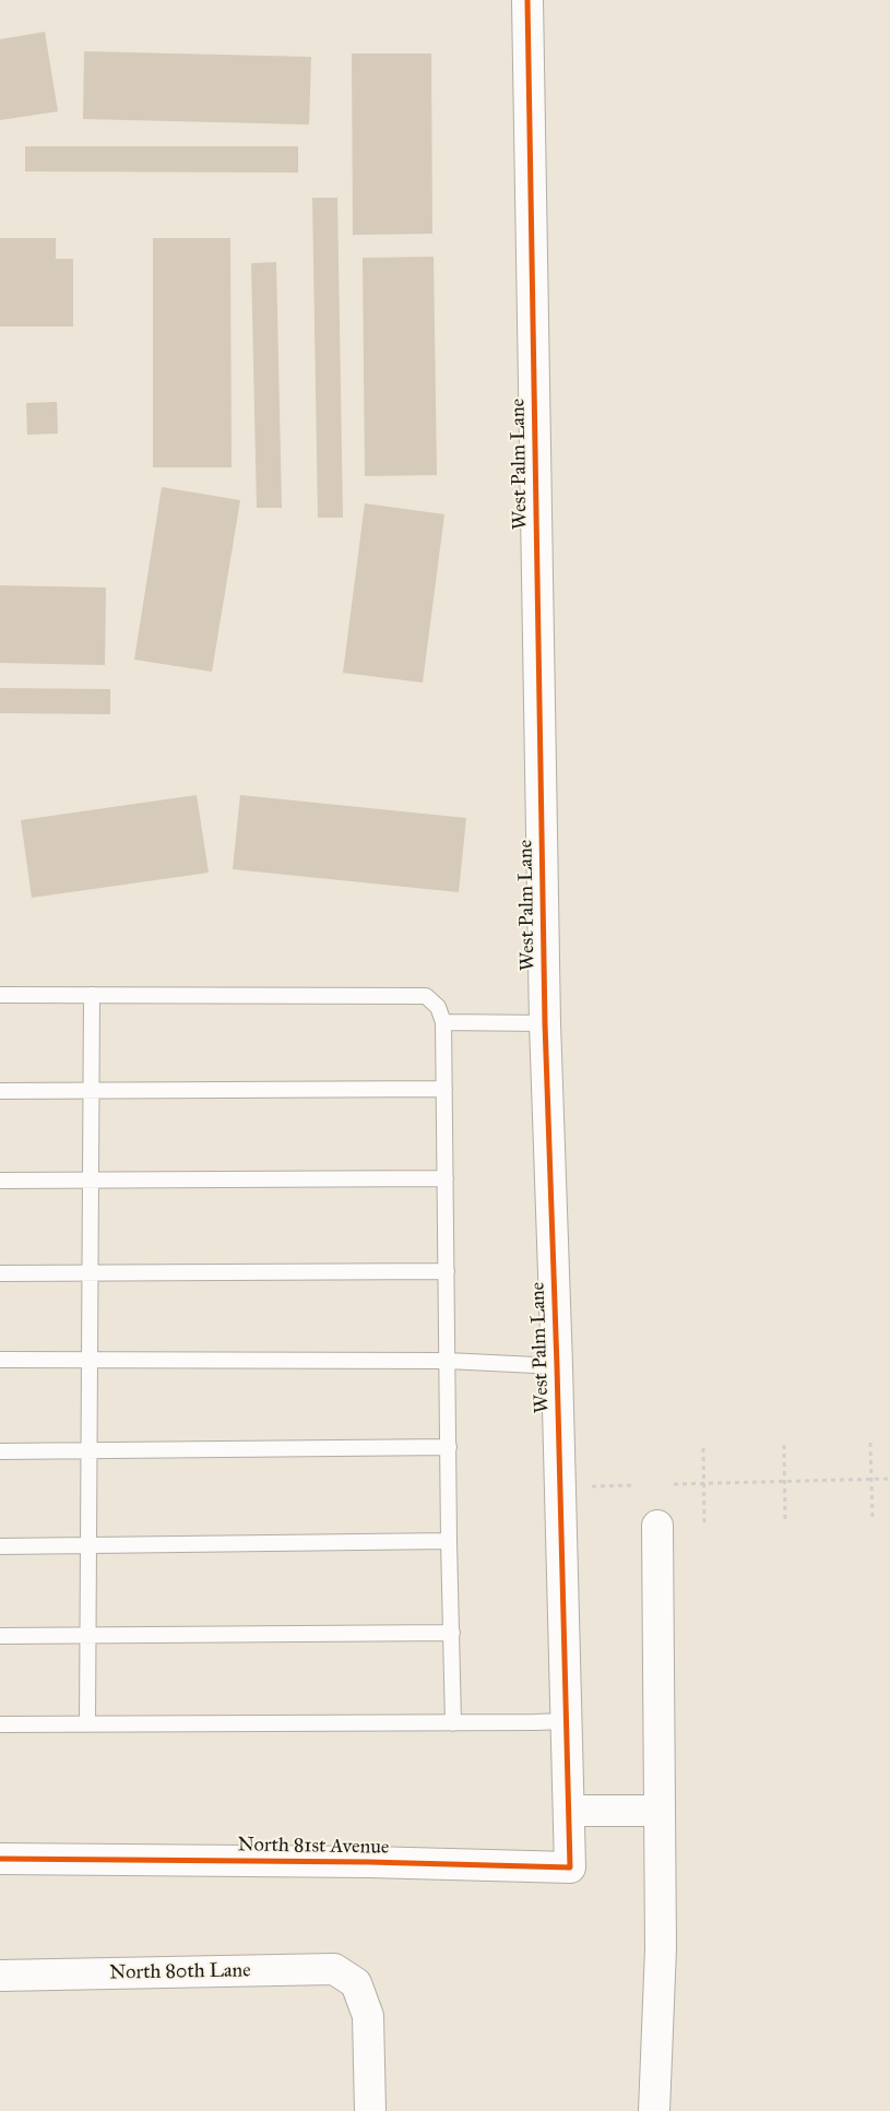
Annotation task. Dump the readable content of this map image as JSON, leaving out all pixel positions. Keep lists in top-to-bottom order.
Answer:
{
  "streets": {
    "street": ["West Palm Lane", "North 81st Avenue", "North 80th Lane"]
  },
  "crossings": [
    ["West Palm Lane", "North 81st Avenue"]
  ]
}
